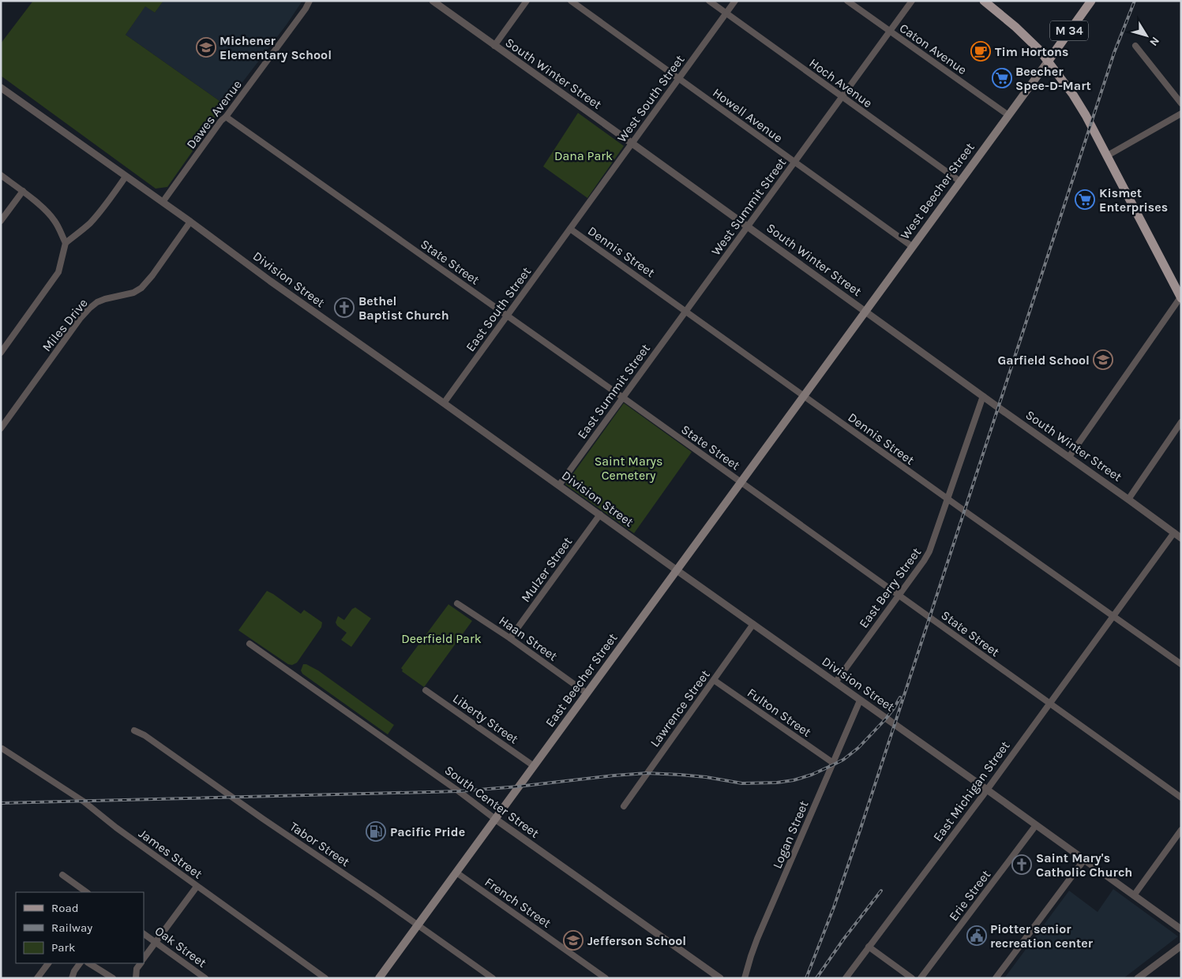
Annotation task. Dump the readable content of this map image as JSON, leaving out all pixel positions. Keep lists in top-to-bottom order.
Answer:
{
  "streets": {
    "main road": ["M 34", "West Beecher Street", "East Beecher Street"],
    "street": [
      "Caton Avenue",
      "South Winter Street",
      "Hoch Avenue",
      "West South Street",
      "Dawes Avenue",
      "Howell Avenue",
      "West Summit Street",
      "Dennis Street",
      "State Street",
      "Division Street",
      "East South Street",
      "Miles Drive",
      "East Summit Street",
      "Mulzer Street",
      "East Berry Street",
      "Haan Street",
      "Lawrence Street",
      "Fulton Street",
      "Liberty Street",
      "East Michigan Street",
      "South Center Street",
      "Logan Street",
      "Tabor Street",
      "James Street",
      "Erie Street",
      "French Street",
      "Oak Street"
    ]
  },
  "crossings": [
    ["Caton Avenue", "West Beecher Street"],
    ["Caton Avenue", "West Summit Street"],
    ["South Winter Street", "West South Street"],
    ["South Winter Street", "West Beecher Street"],
    ["South Winter Street", "West Summit Street"],
    ["South Winter Street", "East Berry Street"],
    ["South Winter Street", "East Michigan Street"],
    ["Hoch Avenue", "West South Street"],
    ["Hoch Avenue", "West Beecher Street"],
    ["Hoch Avenue", "West Summit Street"],
    ["West South Street", "Howell Avenue"],
    ["West South Street", "Dennis Street"],
    ["West South Street", "East South Street"],
    ["Dawes Avenue", "State Street"],
    ["Dawes Avenue", "Division Street"],
    ["Howell Avenue", "West Beecher Street"],
    ["Howell Avenue", "West Summit Street"],
    ["West Beecher Street", "Dennis Street"],
    ["West Beecher Street", "East Beecher Street"],
    ["West Summit Street", "Dennis Street"],
    ["West Summit Street", "East Summit Street"],
    ["Dennis Street", "East South Street"],
    ["Dennis Street", "East Summit Street"],
    ["Dennis Street", "East Berry Street"],
    ["Dennis Street", "East Beecher Street"],
    ["Dennis Street", "East Michigan Street"],
    ["State Street", "East South Street"],
    ["State Street", "East Summit Street"],
    ["State Street", "East Berry Street"],
    ["State Street", "East Beecher Street"],
    ["State Street", "East Michigan Street"],
    ["Division Street", "East South Street"],
    ["Division Street", "Miles Drive"],
    ["Division Street", "East Summit Street"],
    ["Division Street", "Mulzer Street"],
    ["Division Street", "East Berry Street"],
    ["Division Street", "East Beecher Street"],
    ["Division Street", "Lawrence Street"],
    ["Division Street", "East Michigan Street"],
    ["Division Street", "Logan Street"],
    ["Division Street", "Erie Street"],
    ["Mulzer Street", "Haan Street"],
    ["Haan Street", "East Beecher Street"],
    ["East Beecher Street", "Liberty Street"],
    ["East Beecher Street", "South Center Street"],
    ["East Beecher Street", "Tabor Street"],
    ["East Beecher Street", "French Street"],
    ["Lawrence Street", "Fulton Street"],
    ["Fulton Street", "Logan Street"]
  ],
  "parks": ["Dana Park", "Saint Marys Cemetery", "Deerfield Park"],
  "places": {
    "school or university": ["Michener Elementary School", "Garfield School", "Jefferson School"],
    "cafe": ["Tim Hortons"],
    "supermarket": ["Beecher Spee-D-Mart", "Kismet Enterprises"],
    "church": ["Bethel Baptist Church", "Saint Mary's Catholic Church"],
    "fuel station": ["Pacific Pride"],
    "public building": ["Piotter senior recreation center"]
  },
  "legend": ["Road", "Railway", "Park"],
  "north": "bottom right"
}
